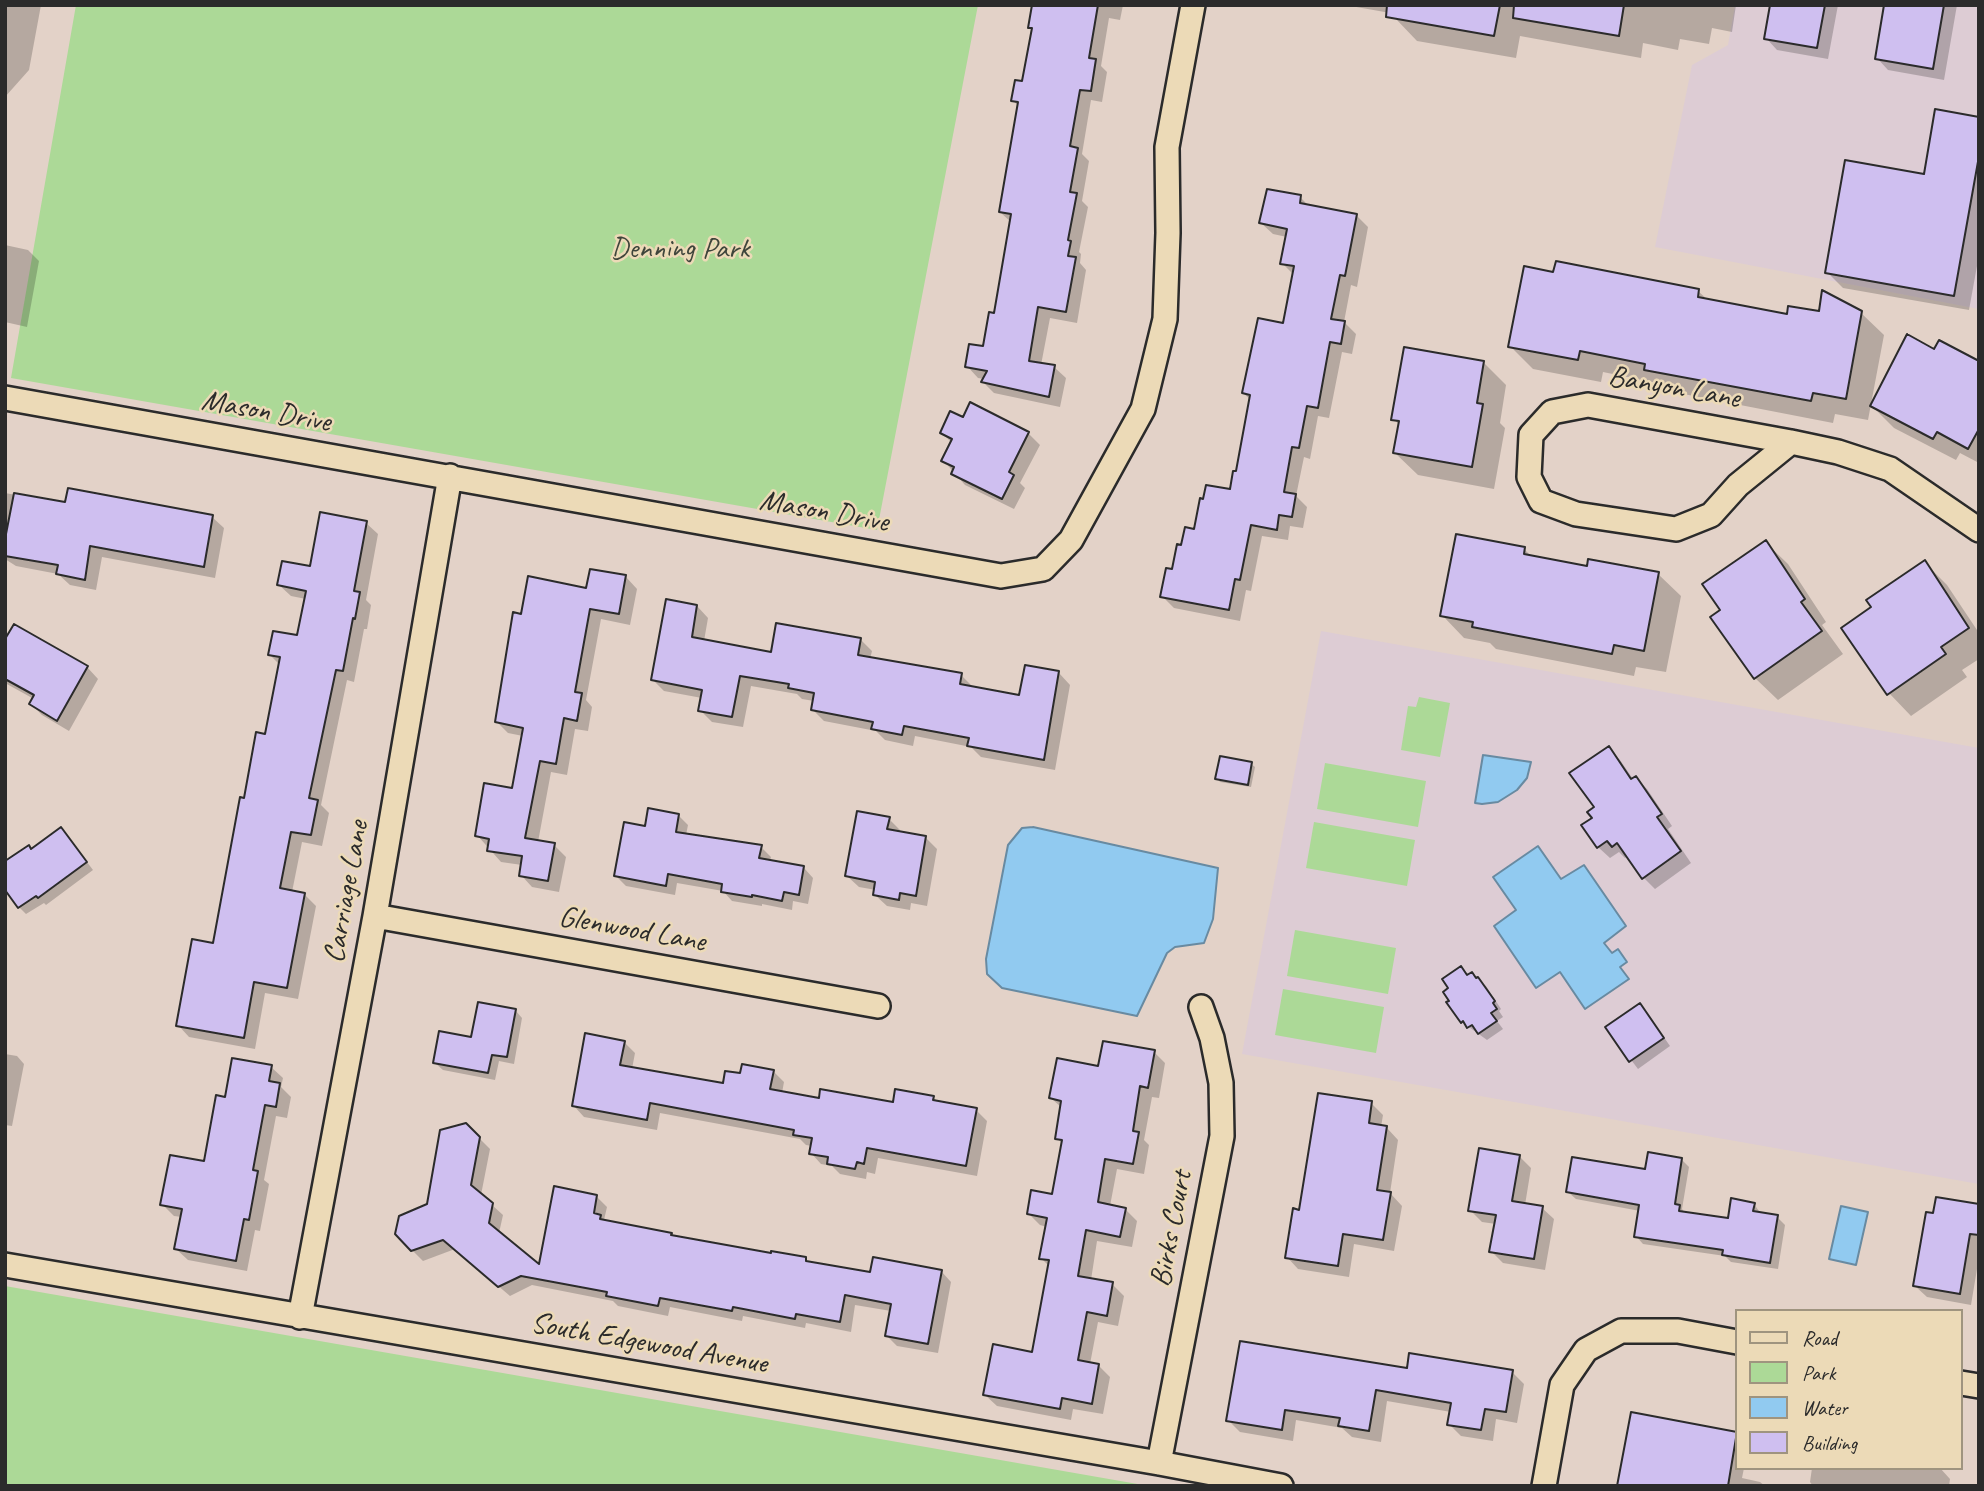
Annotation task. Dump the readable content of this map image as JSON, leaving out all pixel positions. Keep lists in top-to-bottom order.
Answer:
{
  "streets": {
    "street": [
      "Banyon Lane",
      "Mason Drive",
      "Carriage Lane",
      "Glenwood Lane",
      "Birks Court",
      "South Edgewood Avenue"
    ]
  },
  "crossings": [
    ["Mason Drive", "Carriage Lane"],
    ["Carriage Lane", "Glenwood Lane"],
    ["Carriage Lane", "South Edgewood Avenue"],
    ["Birks Court", "South Edgewood Avenue"]
  ],
  "parks": ["Denning Park"],
  "legend": [
    "Road",
    "Park",
    "Water",
    "Building"
  ]
}
